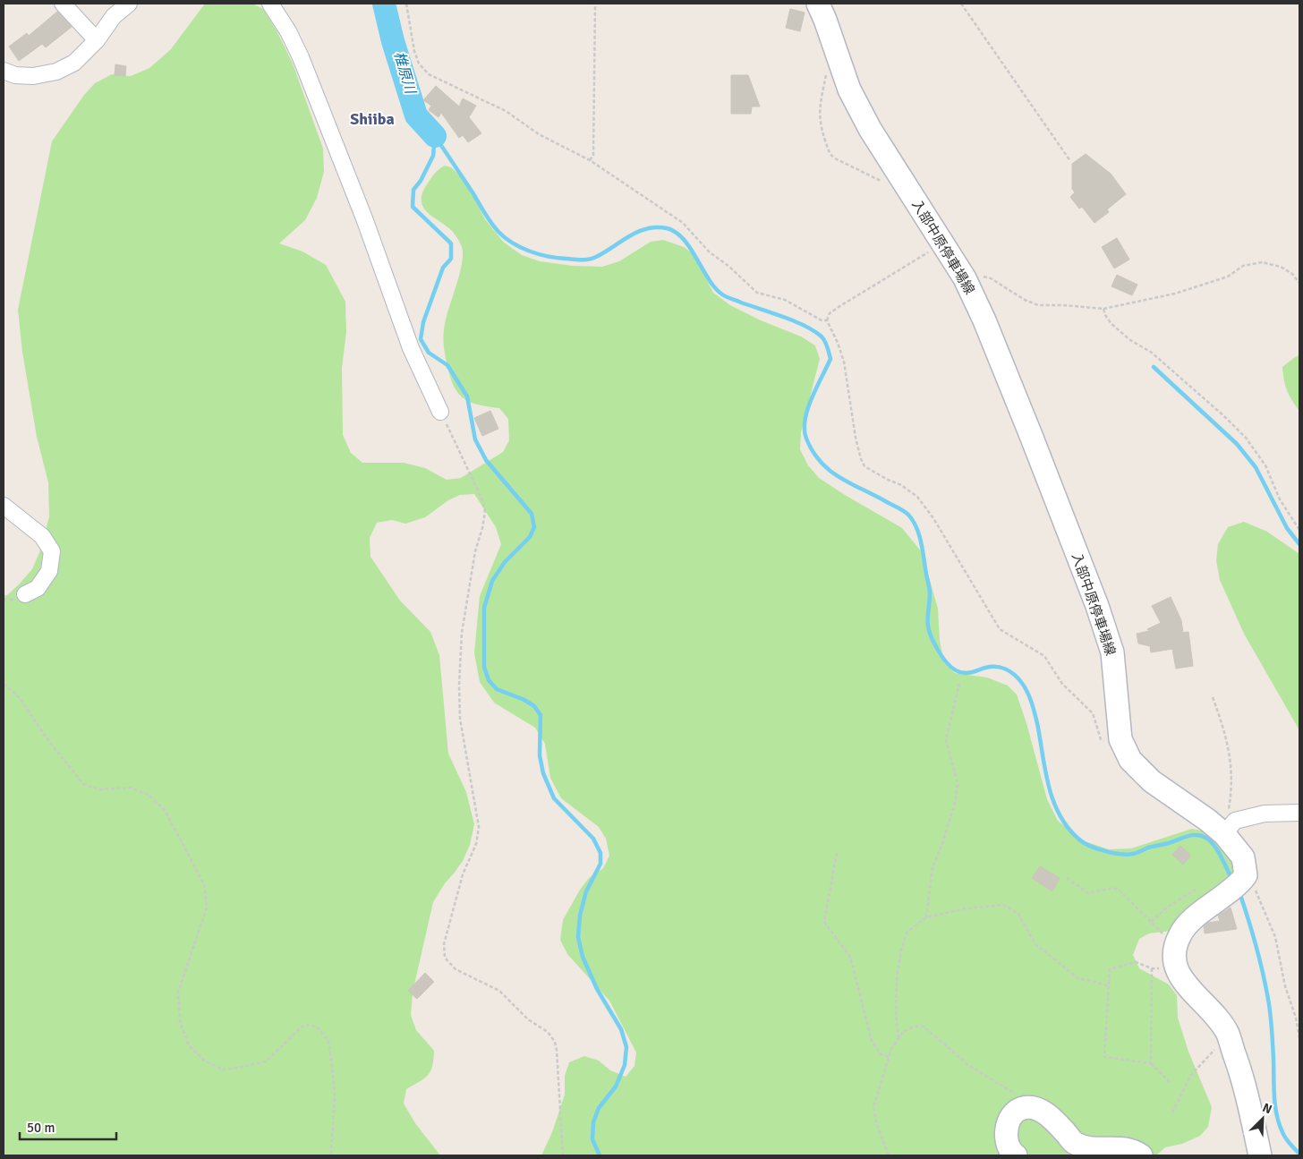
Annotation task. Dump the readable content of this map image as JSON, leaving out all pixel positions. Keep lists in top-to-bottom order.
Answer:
{
  "streets": {
    "main road": ["入部中原停車場線"]
  },
  "districts": ["Shiiba"],
  "water": ["椎原川"],
  "scale_bar": "50 m",
  "north": "top right"
}
